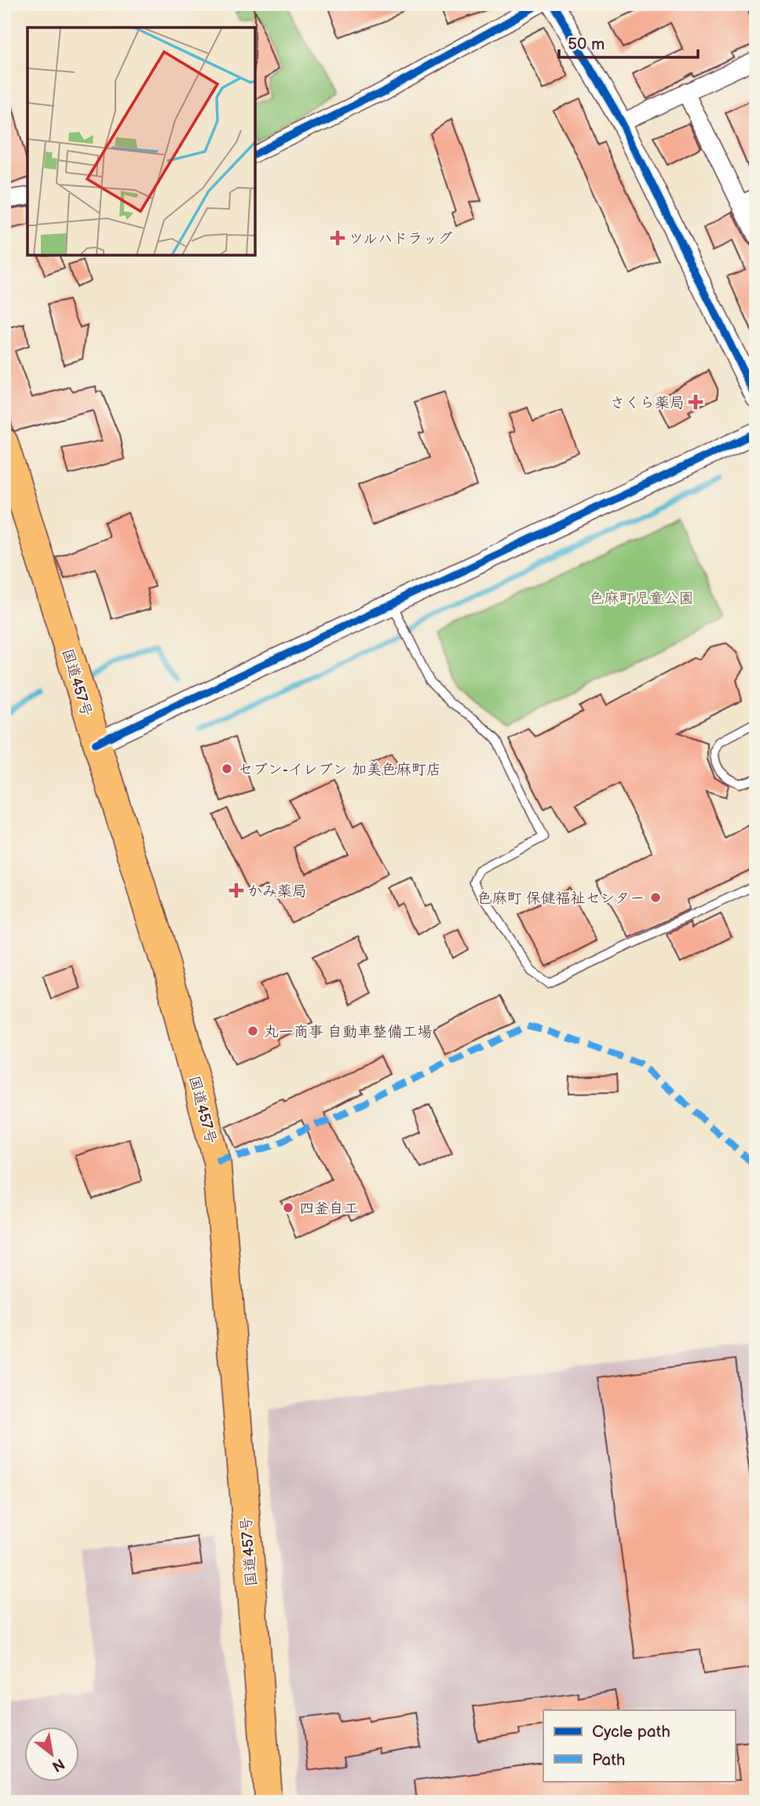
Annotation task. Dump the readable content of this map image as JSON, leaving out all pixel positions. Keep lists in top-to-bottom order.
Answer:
{
  "streets": {
    "highway": ["国道457号"]
  },
  "parks": ["色麻町児童公園"],
  "places": {
    "health": ["ツルハドラッグ", "さくら薬局", "かみ薬局"],
    "other": [
      "セブン-イレブン 加美色麻町店",
      "色麻町 保健福祉センター",
      "丸一商事 自動車整備工場",
      "四釜自工"
    ]
  },
  "legend": ["Cycle path", "Path"],
  "scale_bar": "50 m",
  "north": "bottom right"
}
